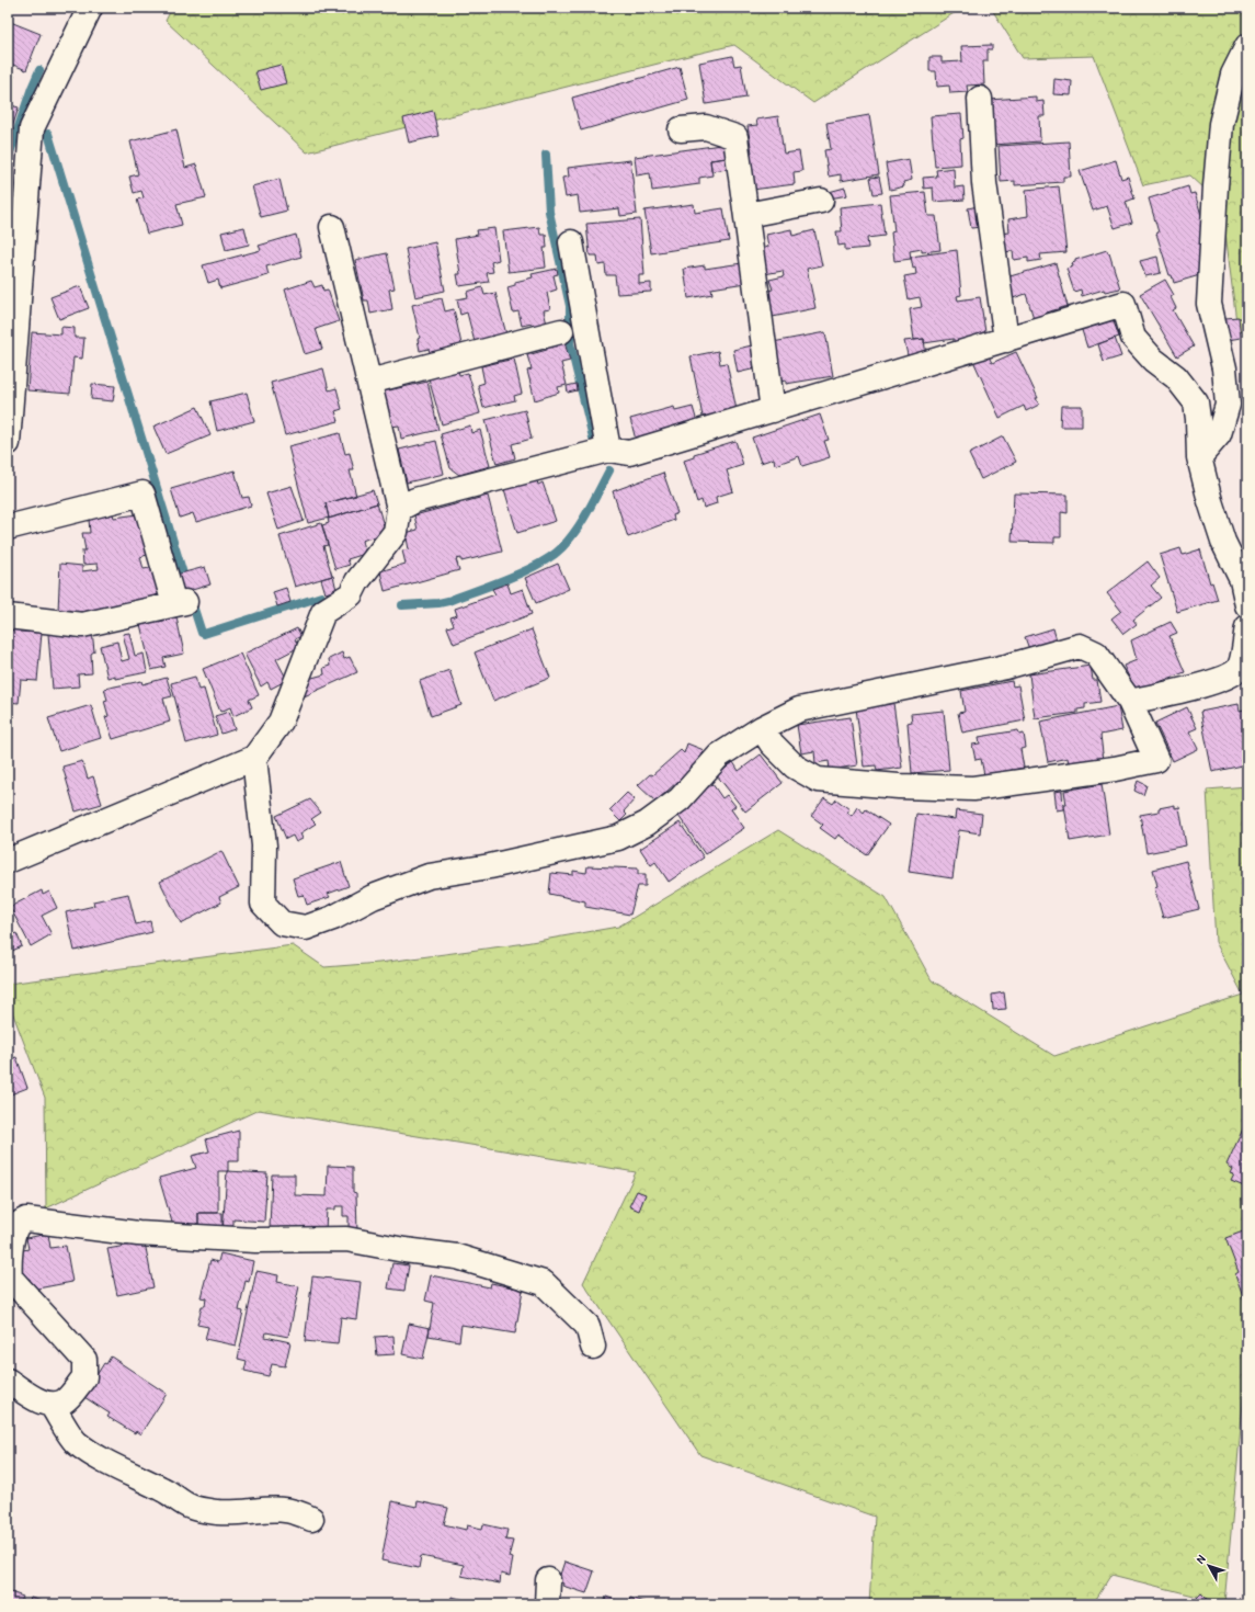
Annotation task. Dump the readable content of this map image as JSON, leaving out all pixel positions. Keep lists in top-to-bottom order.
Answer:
{
  "north": "top left"
}
